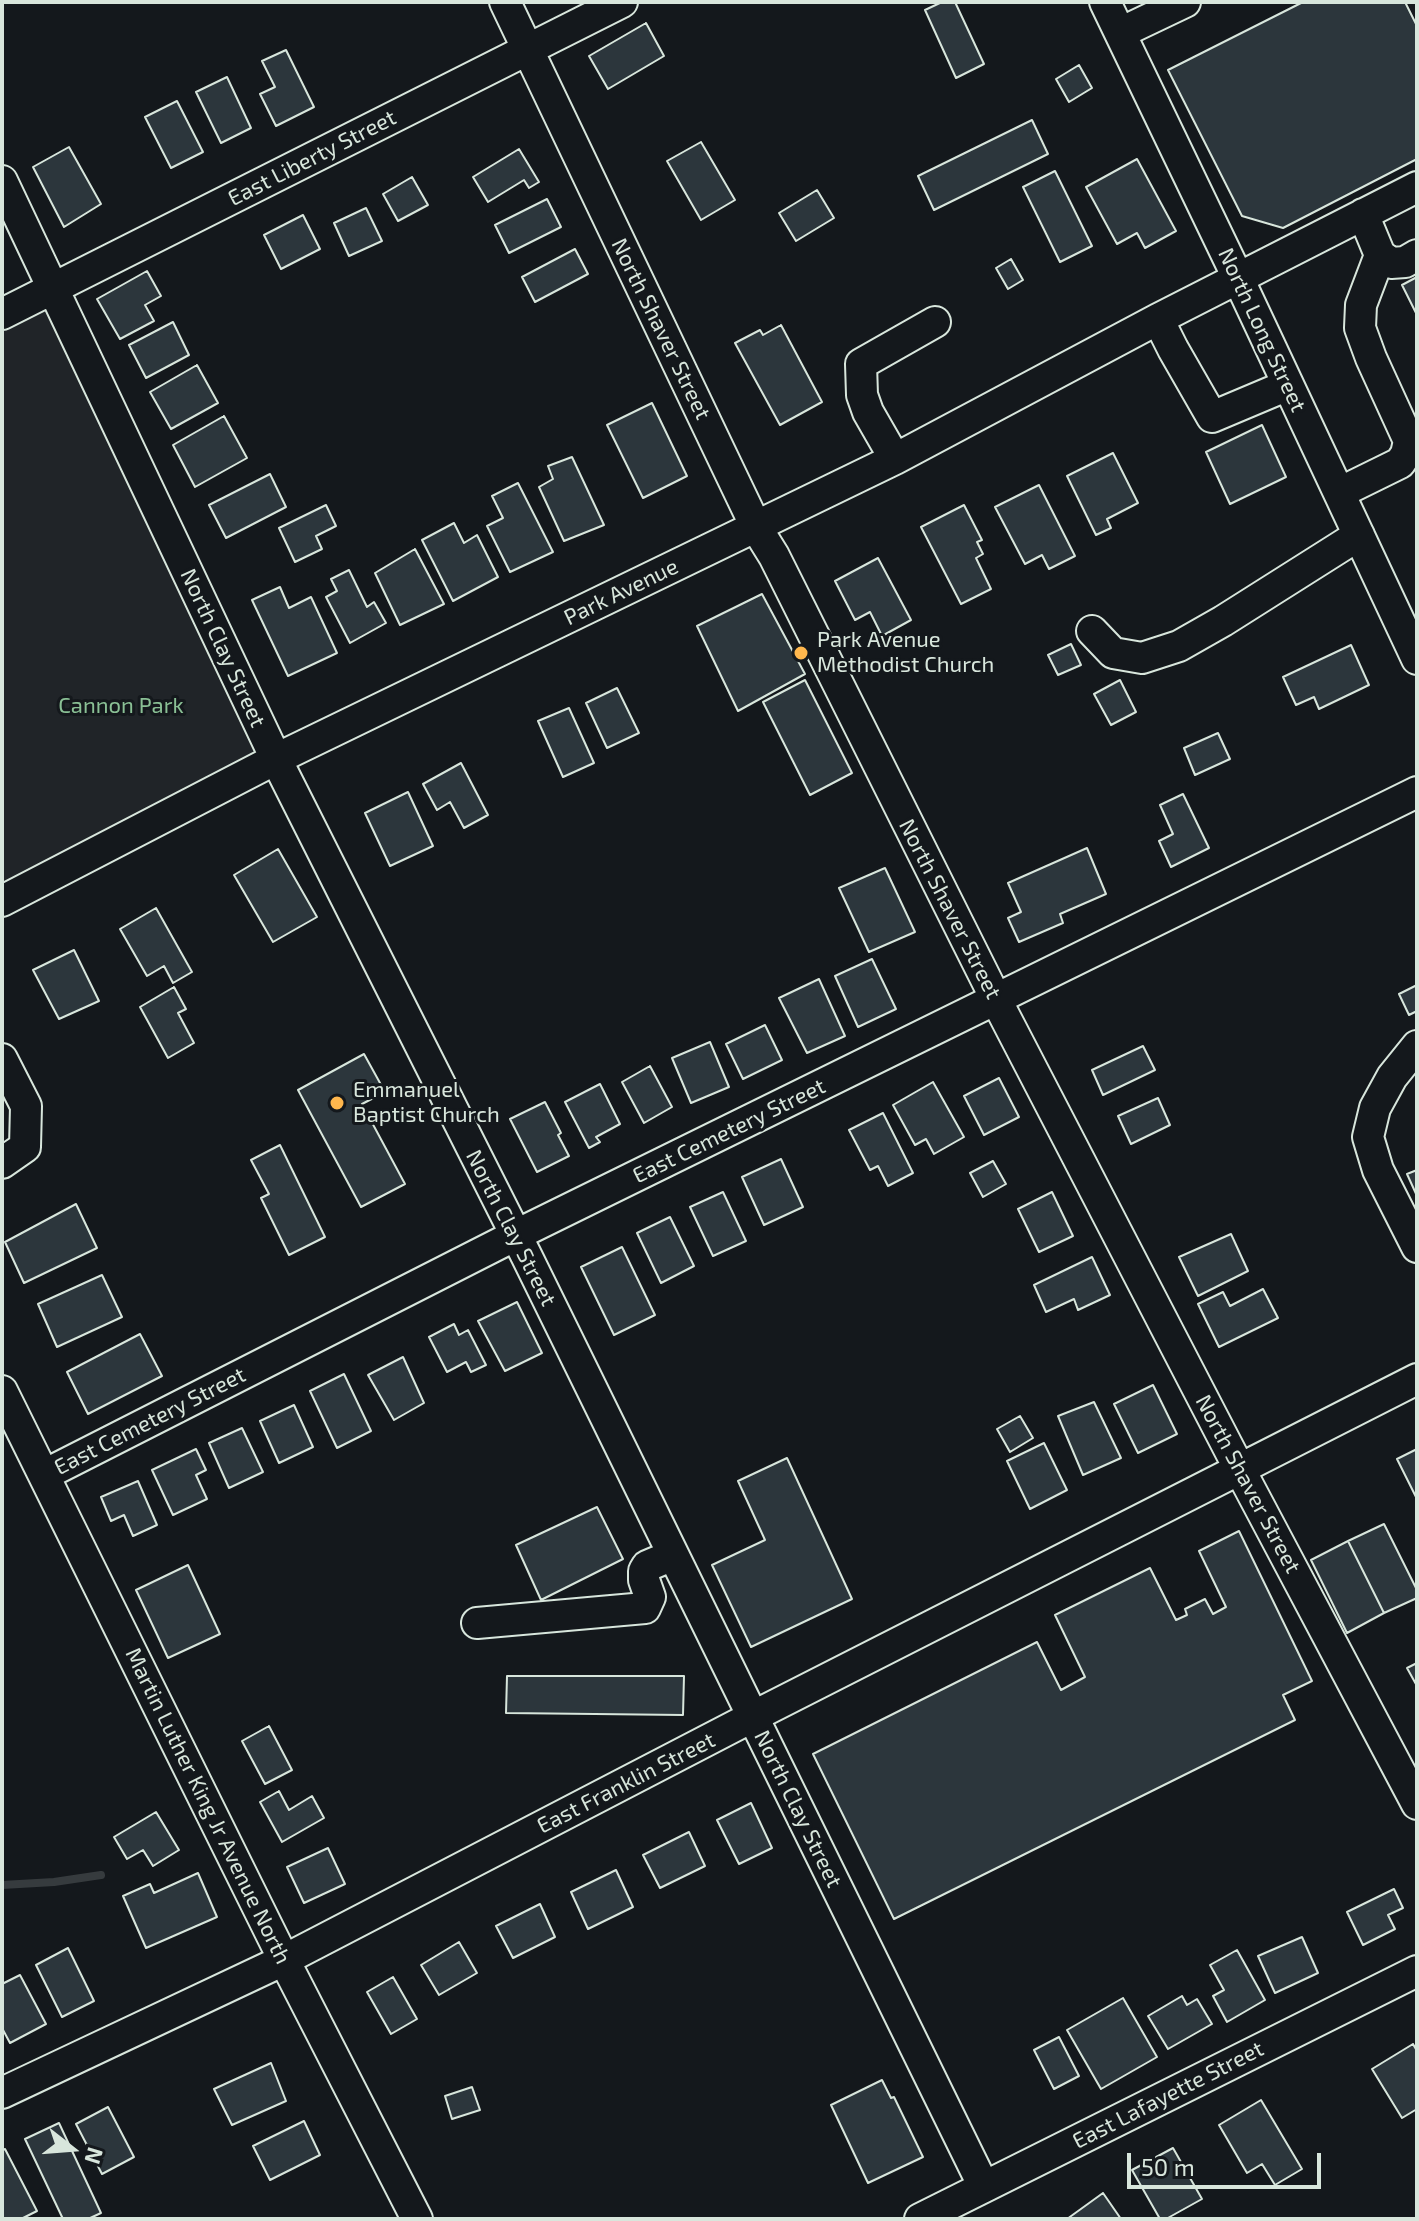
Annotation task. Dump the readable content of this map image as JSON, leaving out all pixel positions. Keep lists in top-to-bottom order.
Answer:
{
  "streets": {
    "street": [
      "East Liberty Street",
      "North Shaver Street",
      "North Long Street",
      "Park Avenue",
      "North Clay Street",
      "East Cemetery Street",
      "East Franklin Street",
      "Martin Luther King Jr Avenue North",
      "East Lafayette Street"
    ]
  },
  "crossings": [
    ["East Liberty Street", "North Shaver Street"],
    ["East Liberty Street", "North Clay Street"],
    ["North Shaver Street", "Park Avenue"],
    ["North Shaver Street", "East Cemetery Street"],
    ["North Shaver Street", "East Franklin Street"],
    ["North Long Street", "Park Avenue"],
    ["Park Avenue", "North Clay Street"],
    ["North Clay Street", "East Cemetery Street"],
    ["North Clay Street", "East Franklin Street"],
    ["North Clay Street", "East Lafayette Street"],
    ["East Cemetery Street", "Martin Luther King Jr Avenue North"],
    ["East Franklin Street", "Martin Luther King Jr Avenue North"]
  ],
  "parks": ["Cannon Park"],
  "places": ["Park Avenue Methodist Church", "Emmanuel Baptist Church"],
  "scale_bar": "50 m",
  "north": "right"
}
